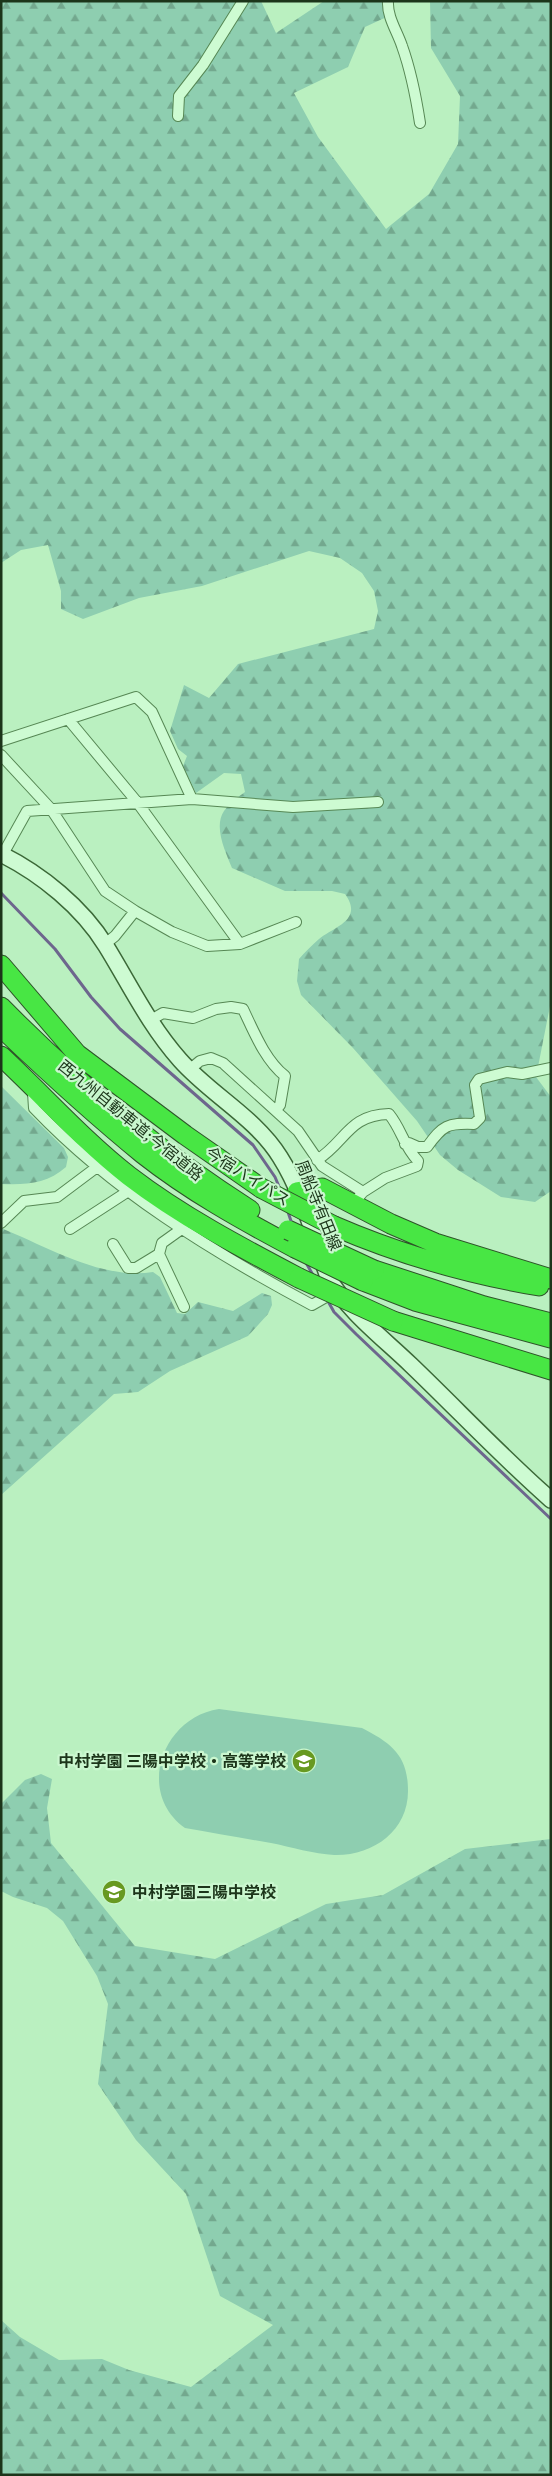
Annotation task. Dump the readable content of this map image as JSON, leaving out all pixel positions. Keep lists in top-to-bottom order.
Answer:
{
  "streets": {
    "highway": ["西九州自動車道;今宿道路", "今宿バイパス"],
    "main road": ["周船寺有田線"]
  },
  "places": {
    "school or university": ["中村学園 三陽中学校・高等学校", "中村学園三陽中学校"]
  }
}
